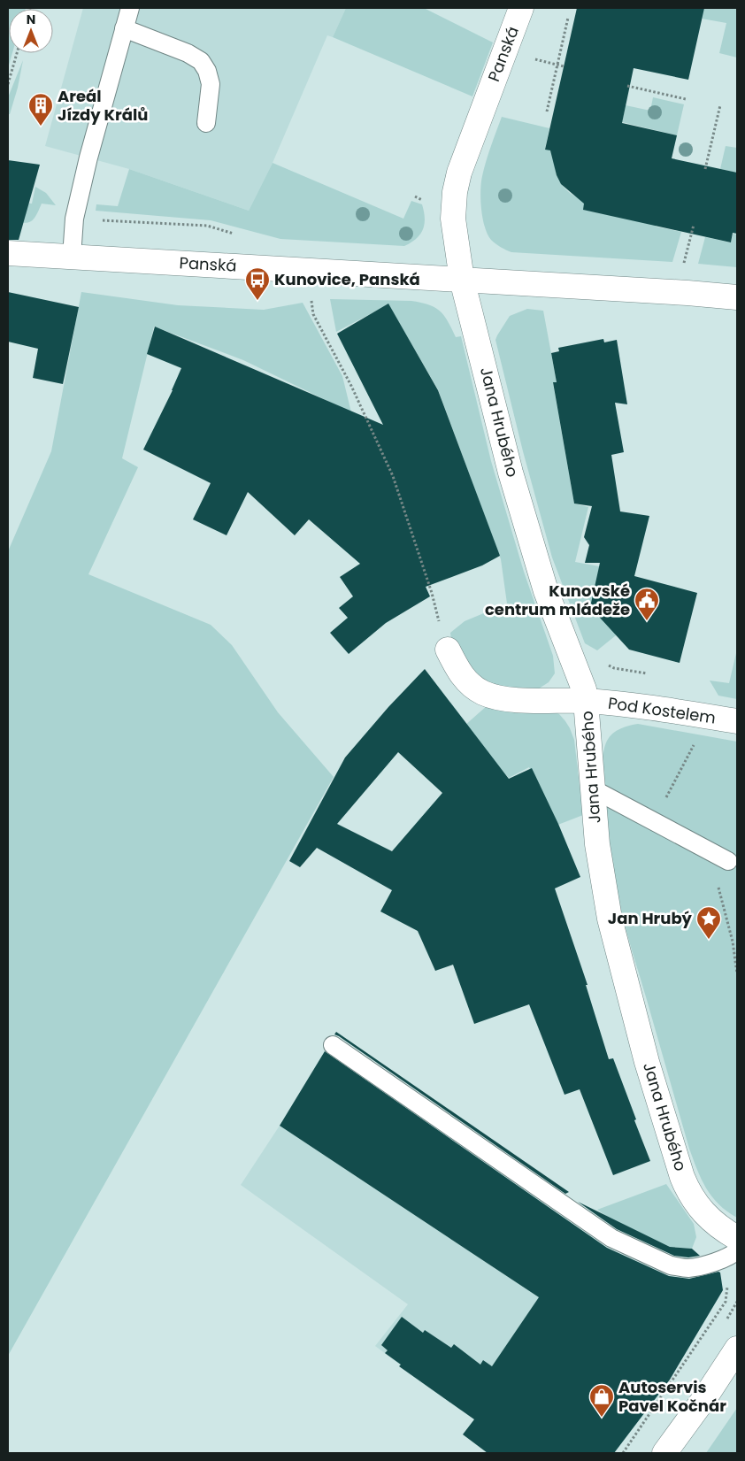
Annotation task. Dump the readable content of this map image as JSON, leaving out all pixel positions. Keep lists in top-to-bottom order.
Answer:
{
  "streets": {
    "street": ["Panská", "Jana Hrubého", "Pod Kostelem"]
  },
  "crossings": [
    ["Panská", "Jana Hrubého"],
    ["Jana Hrubého", "Pod Kostelem"]
  ],
  "places": {
    "building": ["Areál Jízdy Králů"],
    "bus stop": ["Kunovice, Panská"],
    "public building": ["Kunovské centrum mládeže"],
    "place": ["Jan Hrubý"],
    "shop": ["Autoservis Pavel Kočnár"]
  },
  "north": "top"
}
